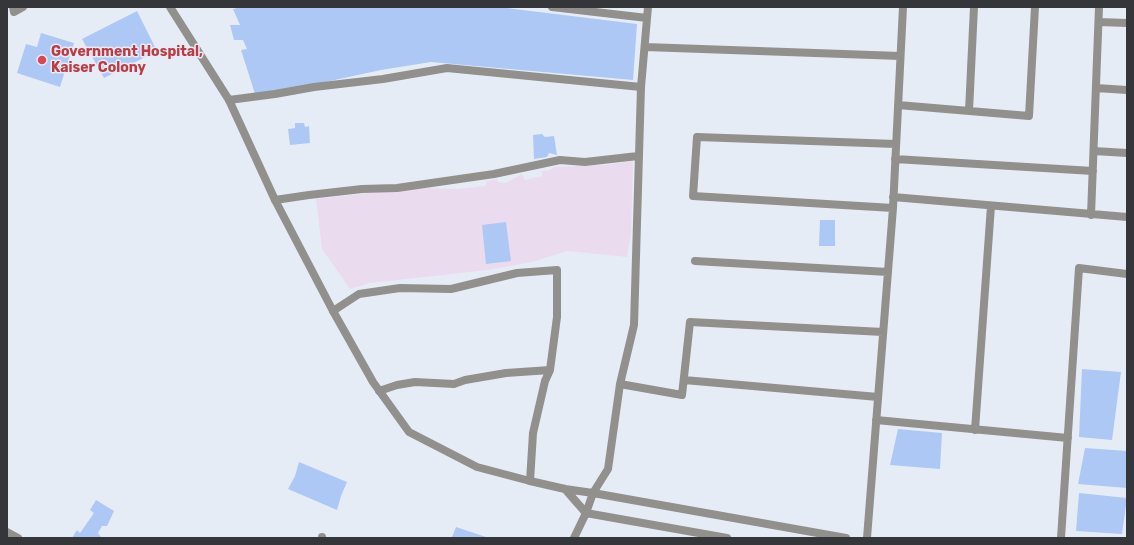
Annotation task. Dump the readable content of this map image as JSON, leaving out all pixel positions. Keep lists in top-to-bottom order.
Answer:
{
  "places": ["Government Hospital, Kaiser Colony"]
}
